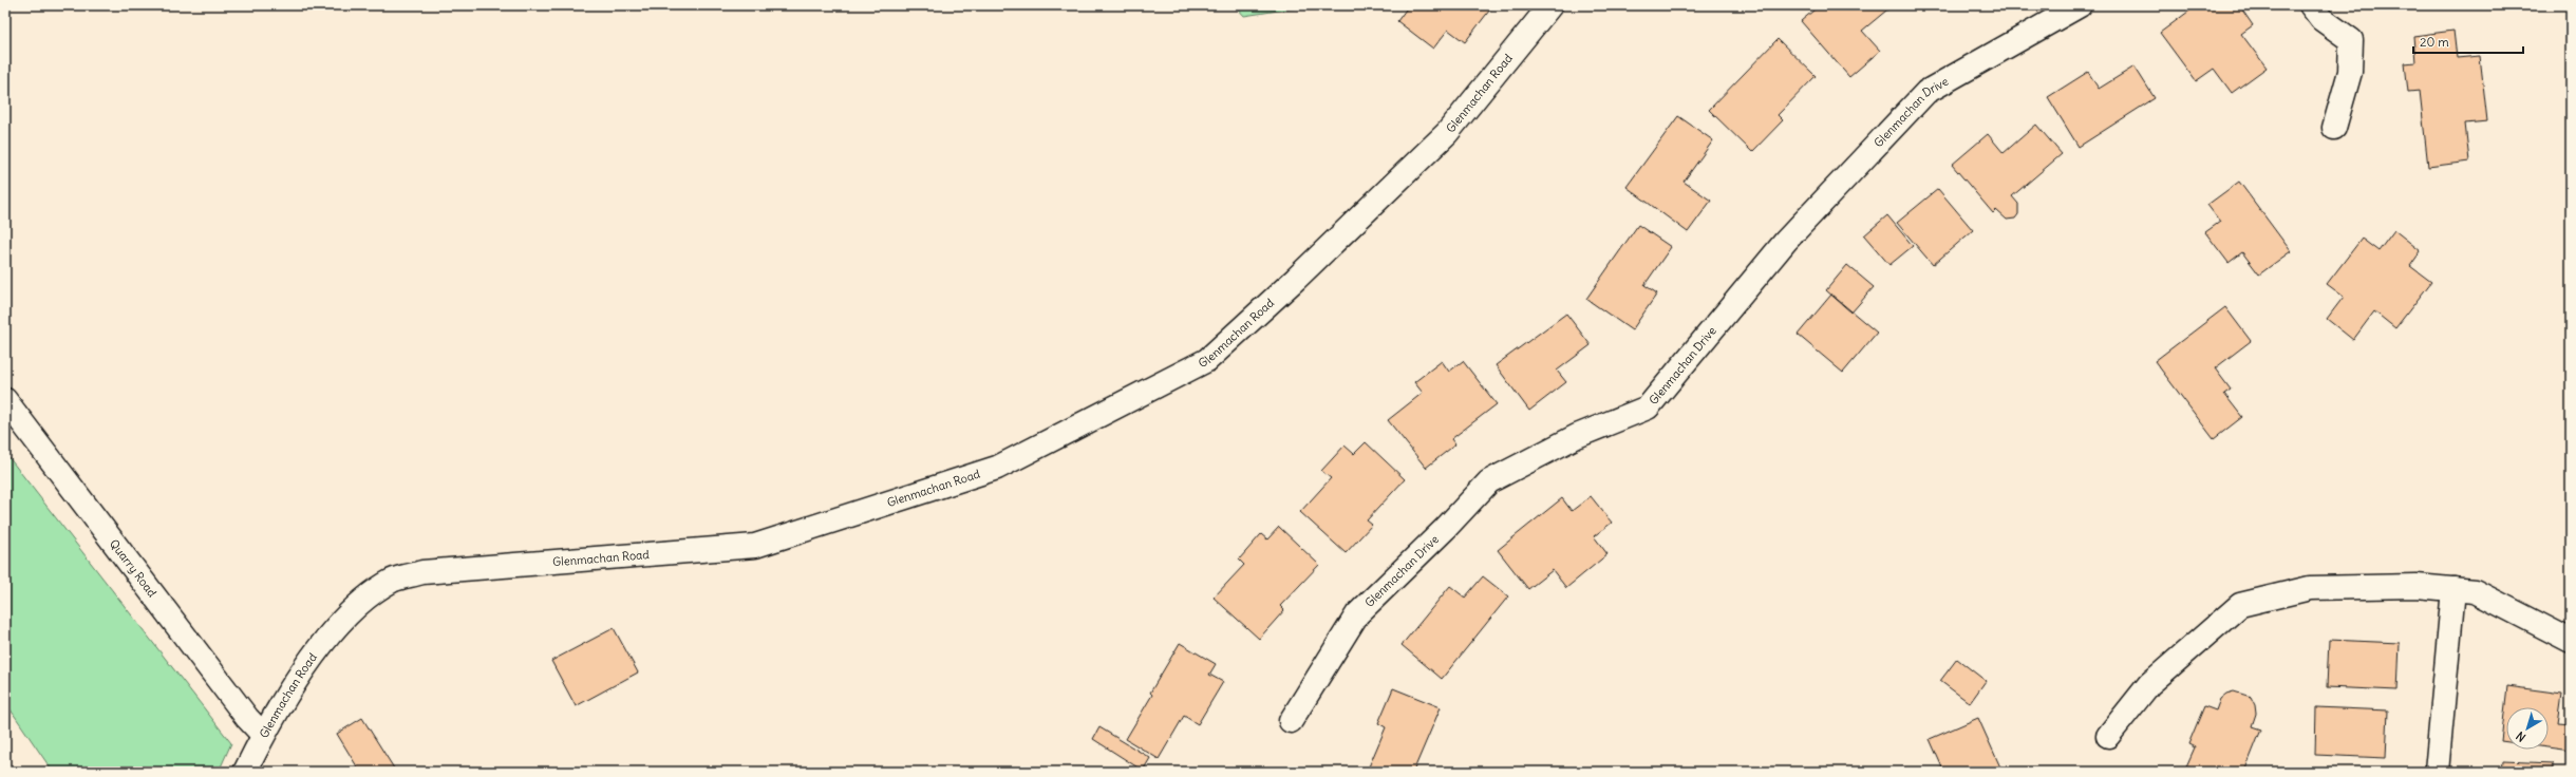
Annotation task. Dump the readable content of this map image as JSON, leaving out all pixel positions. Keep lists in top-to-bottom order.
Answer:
{
  "streets": {
    "street": ["Glenmachan Road", "Glenmachan Drive", "Quarry Road"]
  },
  "crossings": [
    ["Glenmachan Road", "Quarry Road"]
  ],
  "scale_bar": "20 m",
  "north": "bottom left"
}
